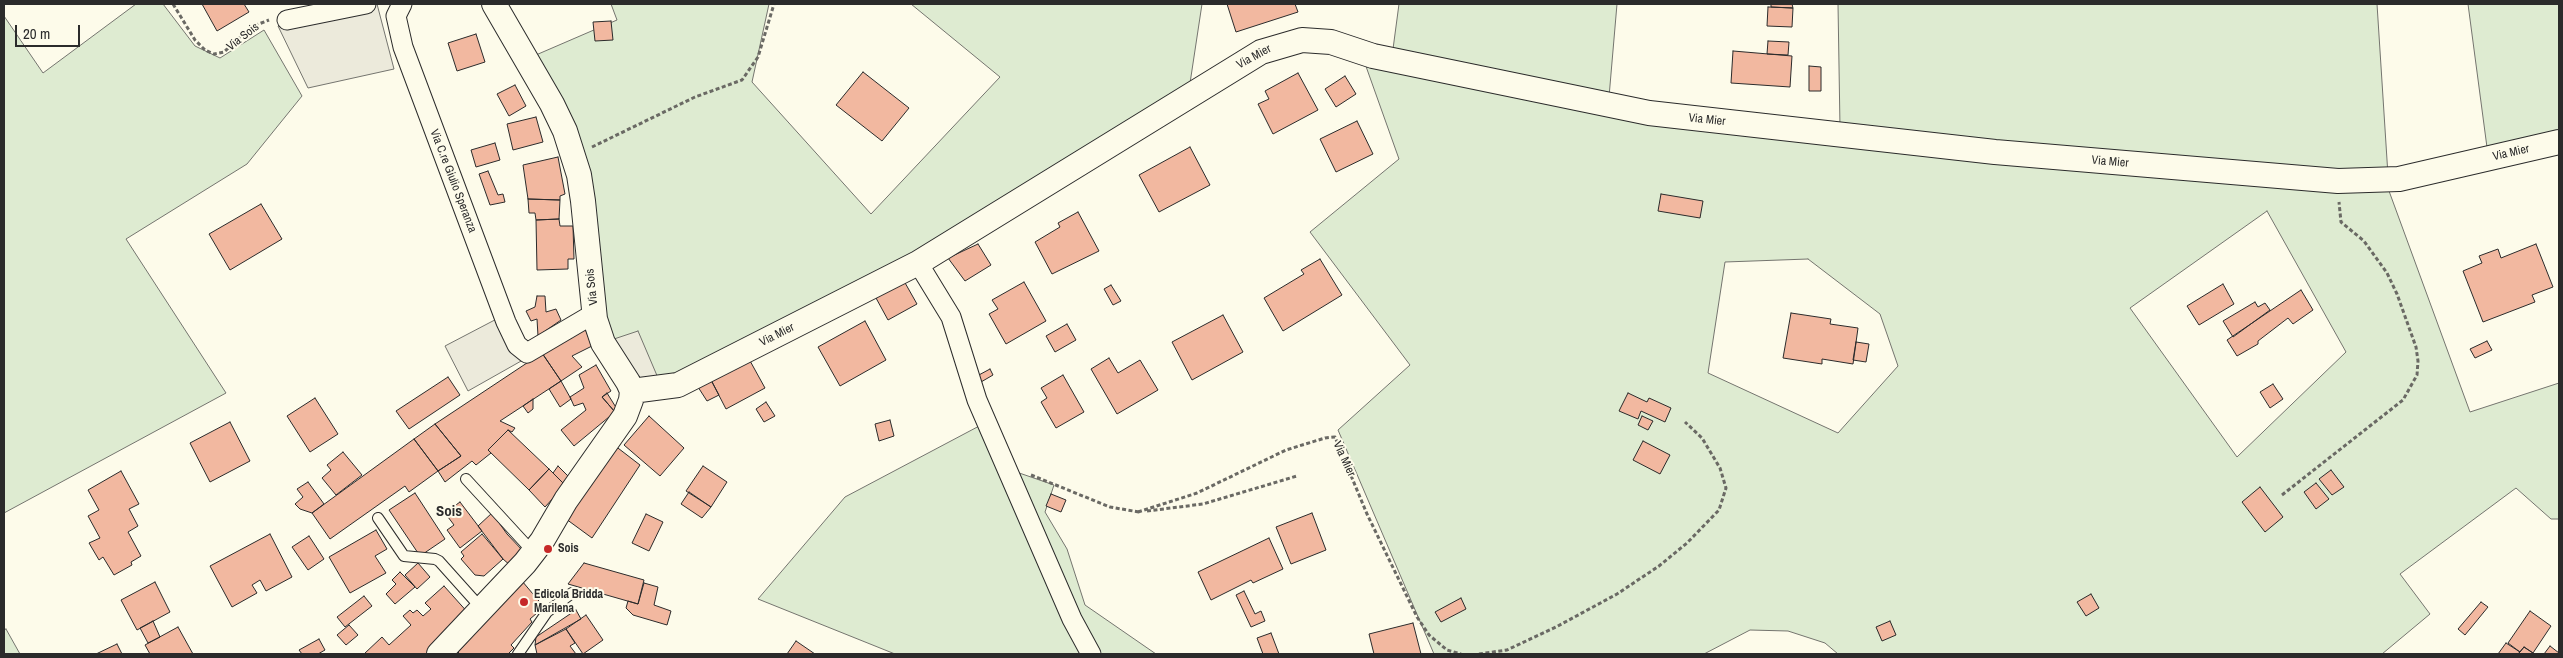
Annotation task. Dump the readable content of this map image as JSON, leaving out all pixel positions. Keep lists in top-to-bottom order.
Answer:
{
  "streets": {
    "street": ["Via Sois", "Via Mier", "Via C.re Giulio Speranza"]
  },
  "crossings": [
    ["Via Sois", "Via Mier"],
    ["Via Sois", "Via C.re Giulio Speranza"]
  ],
  "districts": ["Sois"],
  "places": ["Sois", "Edicola Bridda Marilena"],
  "scale_bar": "20 m"
}
